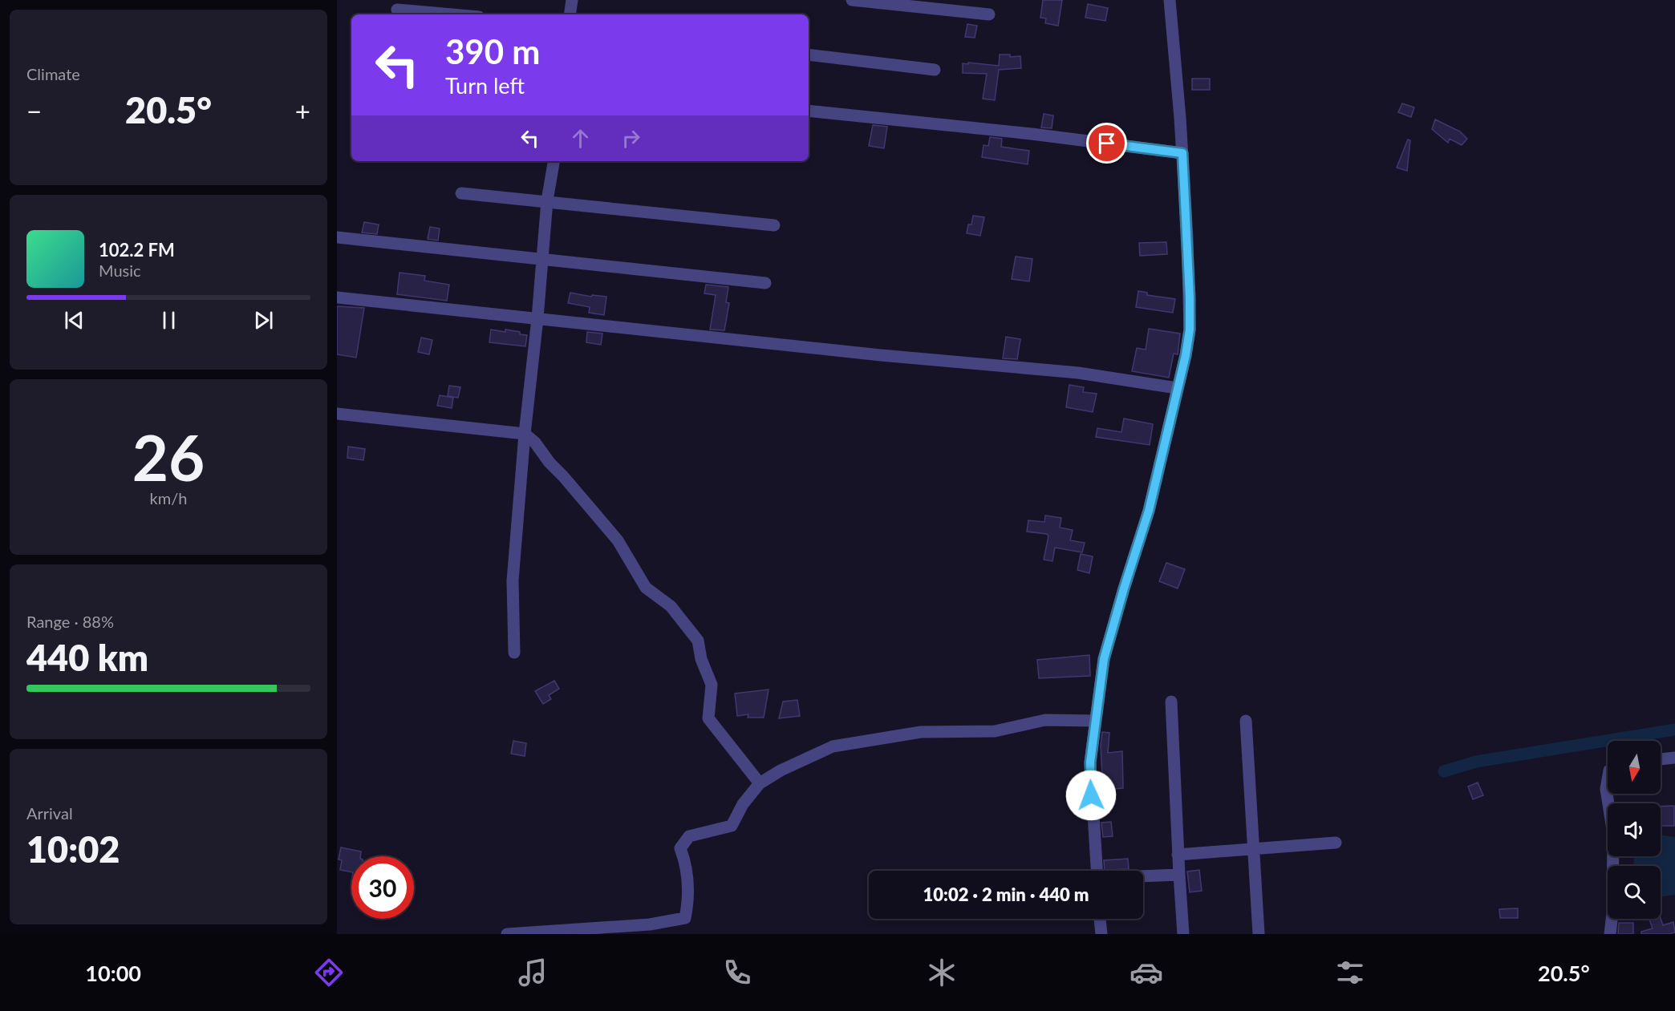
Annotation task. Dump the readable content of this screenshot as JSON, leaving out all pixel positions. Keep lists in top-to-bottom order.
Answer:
{
  "north": "bottom",
  "page": {
    "tile": [
      "Climate",
      ["26", "km/h"],
      ["Range · 88%", "440 km"],
      ["Arrival", "10:02"]
    ],
    "turn": ["390 m", "Turn left"],
    "heat": ["−", "20.5°", "+"],
    "song": ["102.2 FM", "Music"],
    "limit": "30",
    "trip": "10:02 · 2 min · 440 m",
    "tabs": ["10:00", "20.5°"]
  }
}
